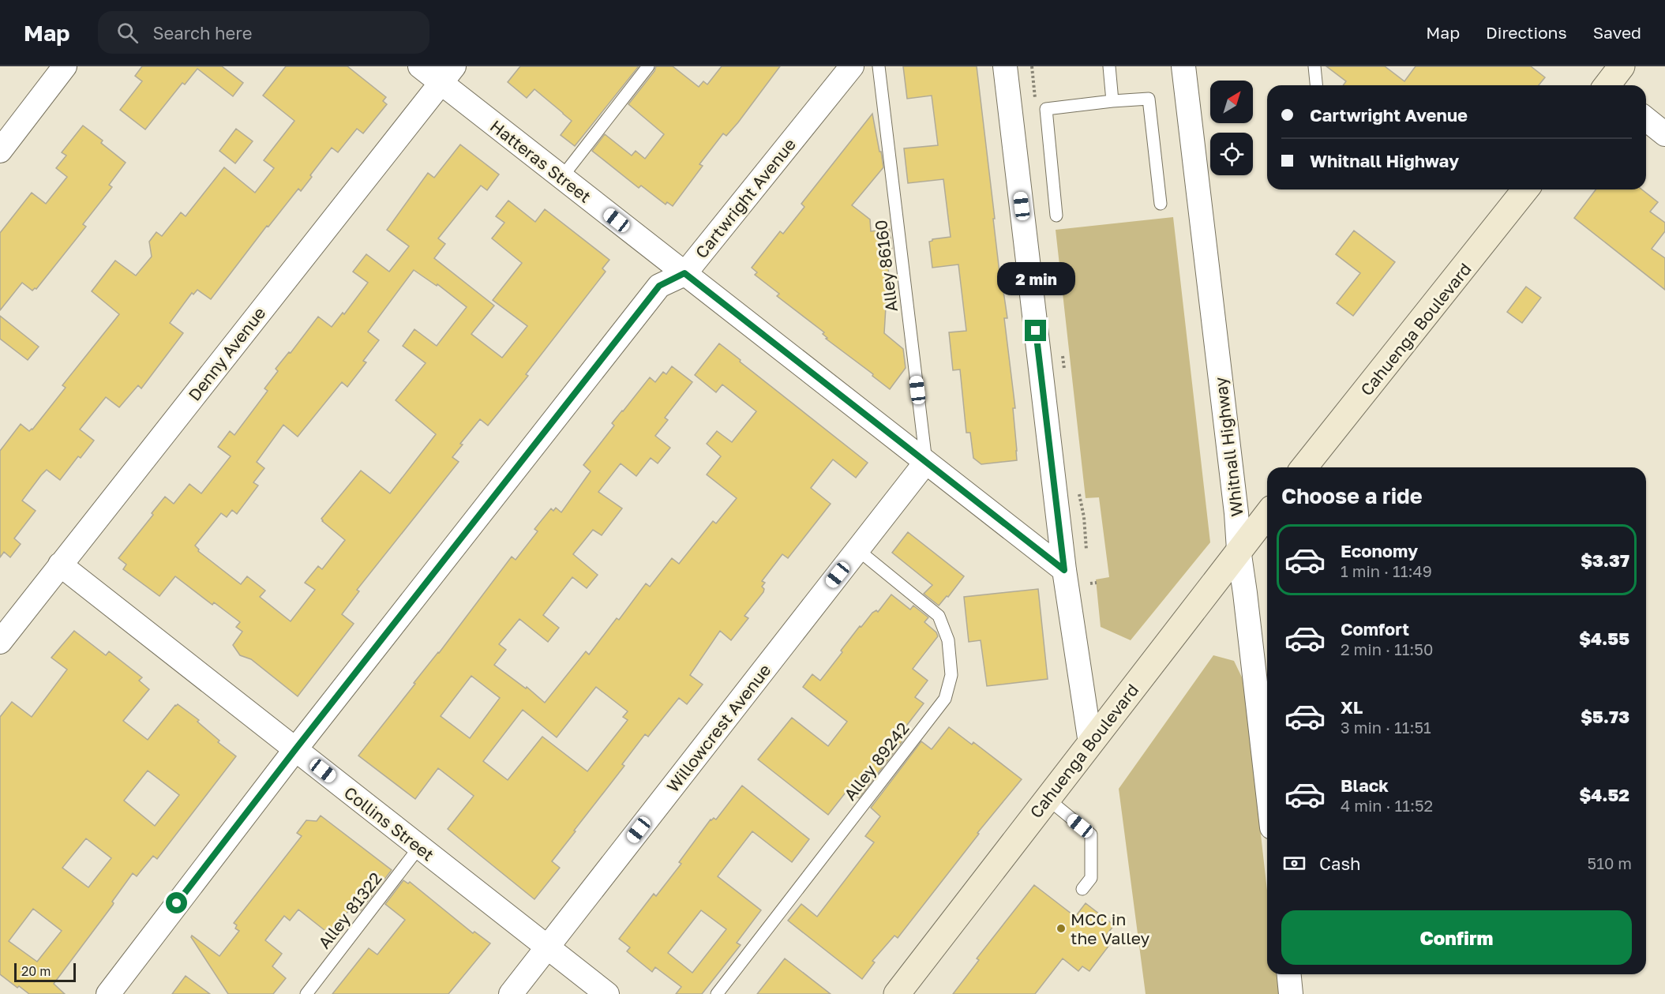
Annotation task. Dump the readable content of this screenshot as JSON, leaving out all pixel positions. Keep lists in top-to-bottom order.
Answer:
{
  "streets": {
    "main road": ["Cahuenga Boulevard"],
    "street": [
      "Hatteras Street",
      "Cartwright Avenue",
      "Denny Avenue",
      "Whitnall Highway",
      "Willowcrest Avenue",
      "Collins Street"
    ],
    "lane": ["Alley 86160", "Alley 89242", "Alley 81322"]
  },
  "crossings": [
    ["Hatteras Street", "Cartwright Avenue"],
    ["Hatteras Street", "Alley 86160"],
    ["Hatteras Street", "Denny Avenue"],
    ["Hatteras Street", "Willowcrest Avenue"],
    ["Cartwright Avenue", "Collins Street"],
    ["Alley 86160", "Willowcrest Avenue"],
    ["Cahuenga Boulevard", "Whitnall Highway"],
    ["Denny Avenue", "Collins Street"],
    ["Willowcrest Avenue", "Alley 89242"],
    ["Willowcrest Avenue", "Collins Street"],
    ["Collins Street", "Alley 81322"]
  ],
  "places": ["MCC in the Valley"],
  "scale_bar": "20 m",
  "north": "top right",
  "page": {
    "header": "Map",
    "search": "Search here",
    "nav": ["Map", "Directions", "Saved"],
    "banner": ["Cartwright Avenue", "Whitnall Highway"],
    "bubble": "2 min",
    "heading": "Choose a ride",
    "list": [
      {
        "name": "Economy",
        "note": "1 min · 11:49",
        "value": "$3.37"
      },
      {
        "name": "Comfort",
        "note": "2 min · 11:50",
        "value": "$4.55"
      },
      {
        "name": "XL",
        "note": "3 min · 11:51",
        "value": "$5.73"
      },
      {
        "name": "Black",
        "note": "4 min · 11:52",
        "value": "$4.52"
      }
    ],
    "pay": ["Cash", "510 m"],
    "buttons": "Confirm",
    "scale": "20 m"
  }
}
